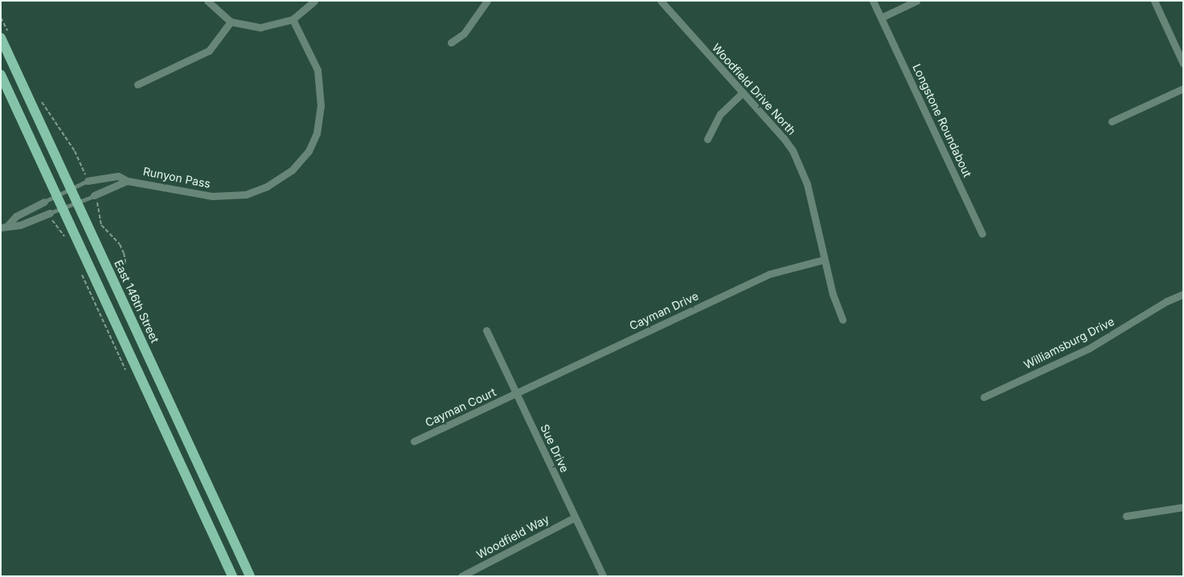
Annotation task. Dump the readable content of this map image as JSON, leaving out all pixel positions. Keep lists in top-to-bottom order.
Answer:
{
  "streets": {
    "main road": ["East 146th Street"],
    "street": [
      "Woodfield Drive North",
      "Longstone Roundabout",
      "Runyon Pass",
      "Cayman Drive",
      "Williamsburg Drive",
      "Cayman Court",
      "Sue Drive",
      "Woodfield Way"
    ]
  },
  "crossings": [
    ["Woodfield Drive North", "Cayman Drive"],
    ["Cayman Drive", "Cayman Court"],
    ["Cayman Drive", "Sue Drive"],
    ["Cayman Court", "Sue Drive"],
    ["Sue Drive", "Woodfield Way"]
  ]
}
